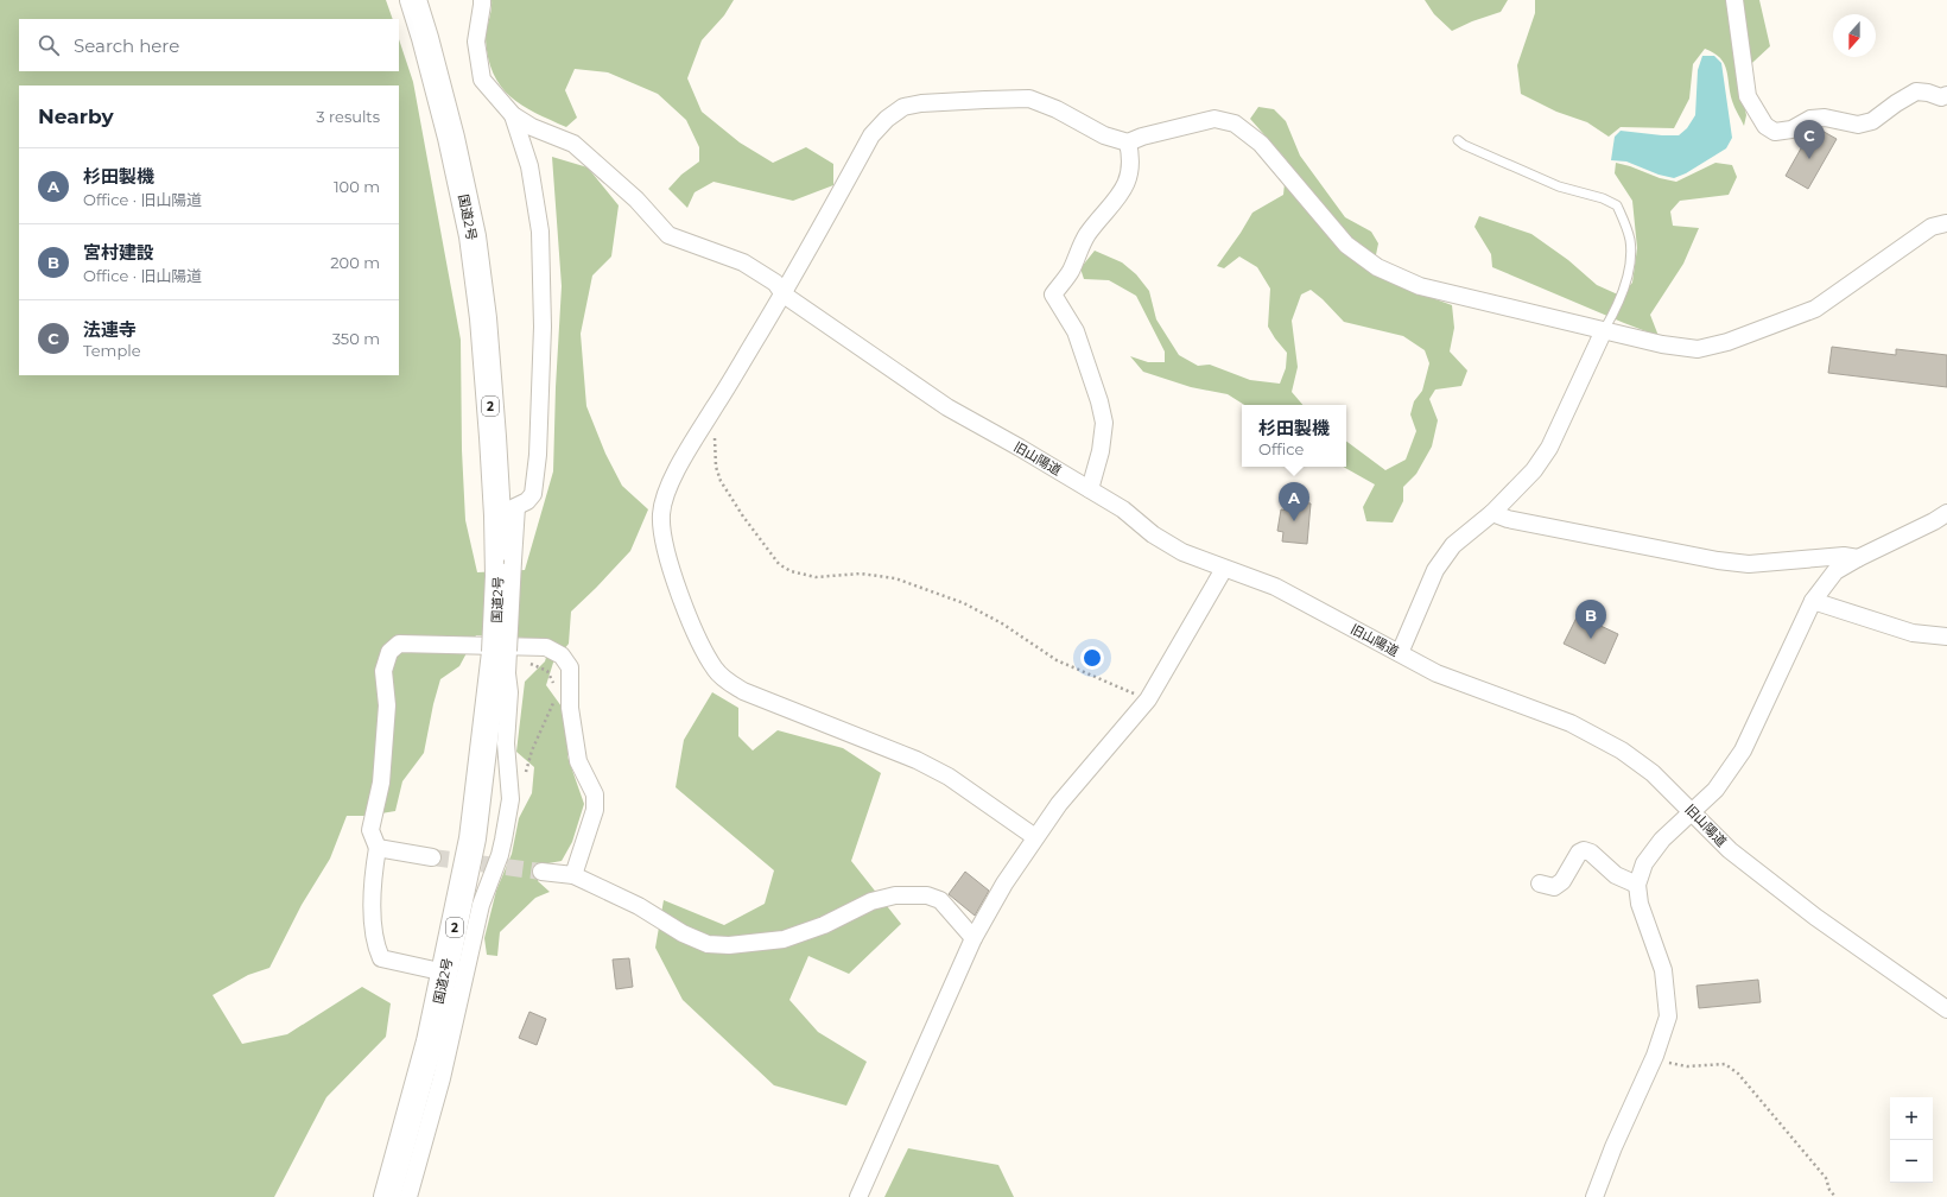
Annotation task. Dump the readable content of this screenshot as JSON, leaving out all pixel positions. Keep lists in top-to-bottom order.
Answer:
{
  "streets": {
    "highway": ["国道2号", "2"],
    "street": ["旧山陽道"]
  },
  "north": "bottom",
  "page": {
    "search": "Search here",
    "heading": ["Nearby", "3 results"],
    "pins": ["C", "A", "B"],
    "list": [
      {
        "mark": "A",
        "name": "杉田製機",
        "note": "Office · 旧山陽道",
        "value": "100 m"
      },
      {
        "mark": "B",
        "name": "宮村建設",
        "note": "Office · 旧山陽道",
        "value": "200 m"
      },
      {
        "mark": "C",
        "name": "法連寺",
        "note": "Temple",
        "value": "350 m"
      }
    ],
    "popup": ["杉田製機", "Office"],
    "map_buttons": ["+", "−"]
  }
}
